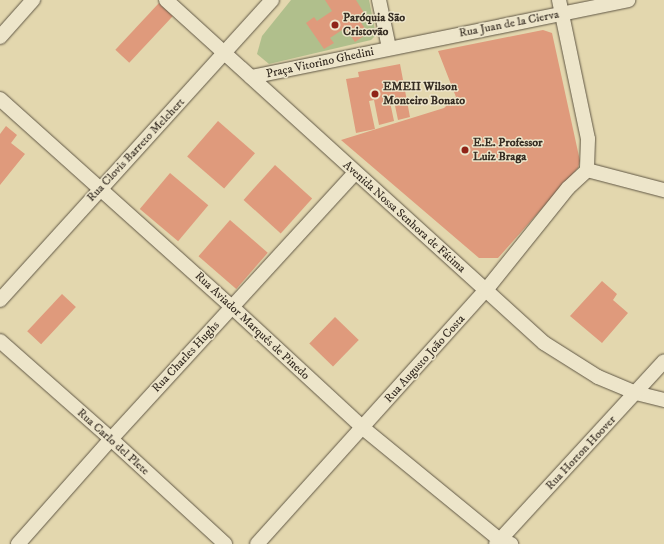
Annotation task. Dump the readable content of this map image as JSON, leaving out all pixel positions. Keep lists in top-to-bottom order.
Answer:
{
  "streets": {
    "street": [
      "Rua Juan de la Cierva",
      "Praça Vitorino Ghedini",
      "Rua Clovis Barreto Melchert",
      "Avenida Nossa Senhora de Fátima",
      "Rua Aviador Marquês de Pinedo",
      "Rua Charles Hughs",
      "Rua Augusto João Costa",
      "Rua Carlo del Plete",
      "Rua Horton Hoover"
    ]
  },
  "crossings": [
    ["Rua Juan de la Cierva", "Praça Vitorino Ghedini"],
    ["Praça Vitorino Ghedini", "Avenida Nossa Senhora de Fátima"],
    ["Rua Clovis Barreto Melchert", "Avenida Nossa Senhora de Fátima"],
    ["Rua Clovis Barreto Melchert", "Rua Aviador Marquês de Pinedo"],
    ["Avenida Nossa Senhora de Fátima", "Rua Charles Hughs"],
    ["Avenida Nossa Senhora de Fátima", "Rua Augusto João Costa"],
    ["Avenida Nossa Senhora de Fátima", "Rua Horton Hoover"],
    ["Rua Aviador Marquês de Pinedo", "Rua Charles Hughs"],
    ["Rua Aviador Marquês de Pinedo", "Rua Augusto João Costa"],
    ["Rua Aviador Marquês de Pinedo", "Rua Horton Hoover"],
    ["Rua Charles Hughs", "Rua Carlo del Plete"]
  ],
  "places": ["Paróquia São Cristovão", "EMEII Wilson Monteiro Bonato", "E.E. Professor Luiz Braga"]
}
